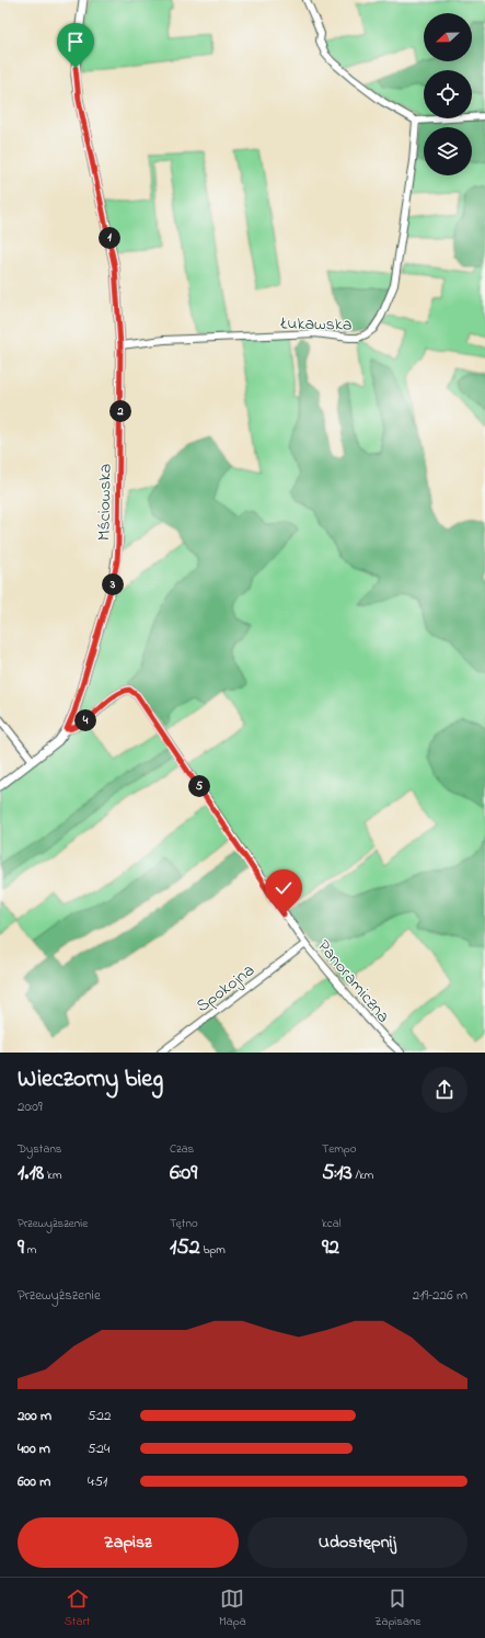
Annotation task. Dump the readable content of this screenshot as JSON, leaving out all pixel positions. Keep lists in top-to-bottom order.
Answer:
{
  "streets": {
    "street": [
      "Łukawska",
      "Mściowska",
      "Panoramiczna",
      "Spokojna"
    ]
  },
  "crossings": [
    ["Łukawska", "Mściowska"],
    ["Mściowska", "Panoramiczna"],
    ["Panoramiczna", "Spokojna"]
  ],
  "north": "left",
  "page": {
    "pins": [
      "1",
      "2",
      "3",
      "4",
      "5"
    ],
    "heading": ["Wieczorny bieg", "20:09"],
    "stats": [
      ["Dystans", "1.18 km"],
      ["Czas", "6:09"],
      ["Tempo", "5:13 /km"],
      ["Przewyższenie", "9 m"],
      ["Tętno", "152 bpm"],
      ["kcal", "92"]
    ],
    "chart": ["Przewyższenie", "219–226 m"],
    "list": [
      {
        "name": "200 m",
        "note": "5:22"
      },
      {
        "name": "400 m",
        "note": "5:24"
      },
      {
        "name": "600 m",
        "note": "4:51"
      }
    ],
    "buttons": ["Zapisz", "Udostępnij"],
    "tabs": ["Start", "Mapa", "Zapisane"]
  }
}
